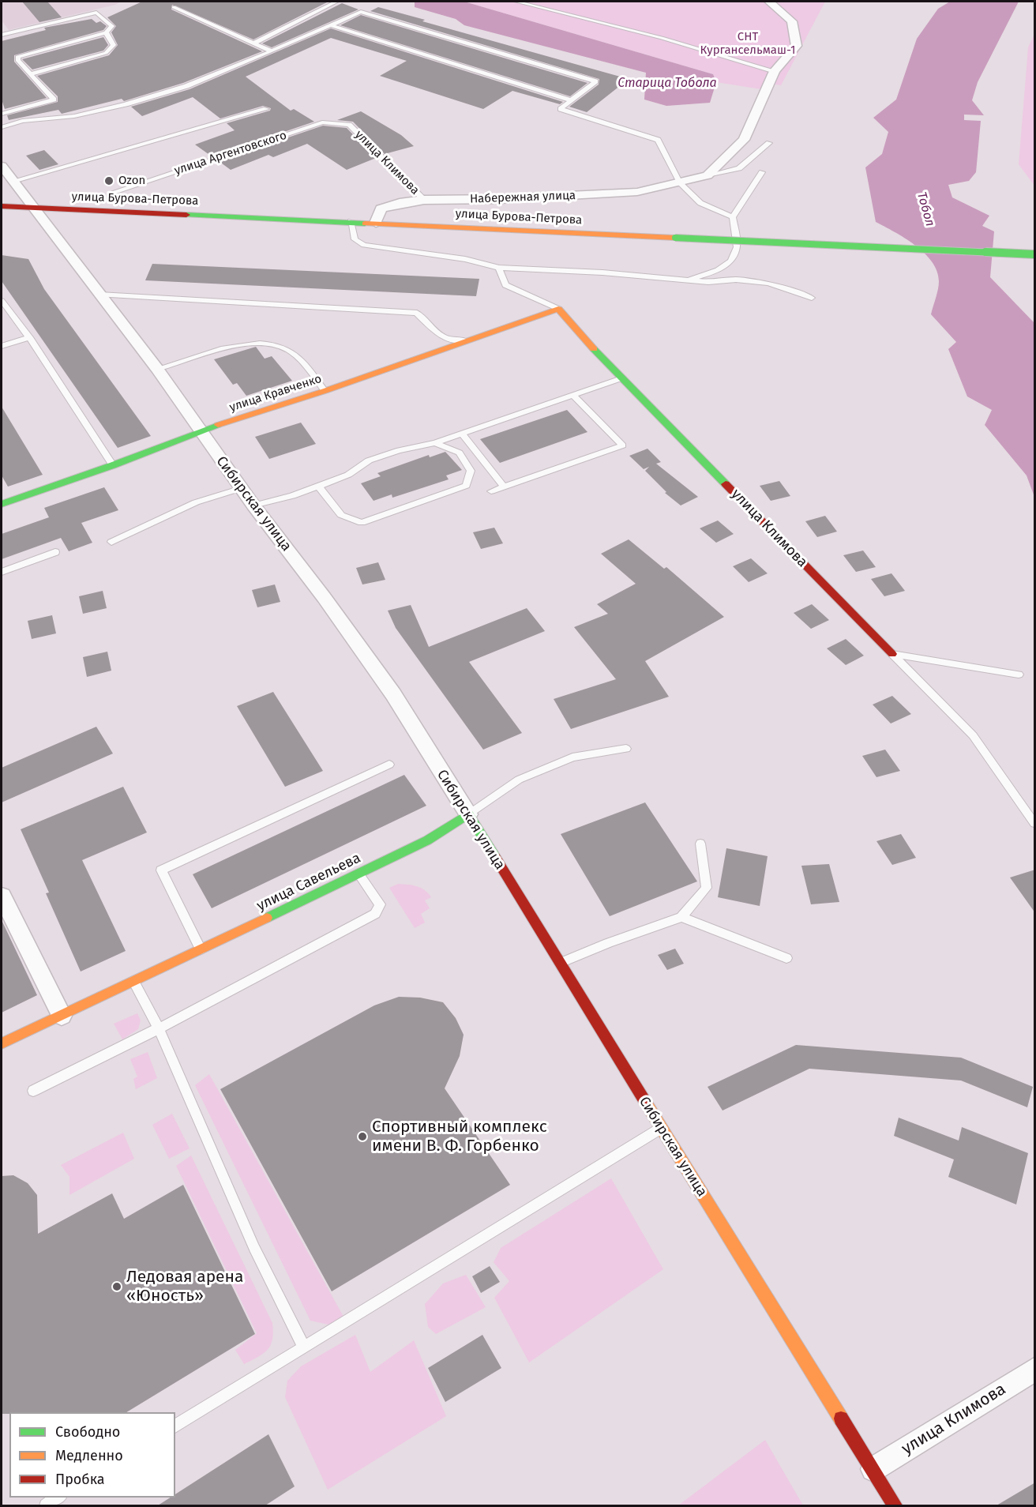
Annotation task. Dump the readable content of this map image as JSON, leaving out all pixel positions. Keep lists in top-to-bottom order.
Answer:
{
  "streets": {
    "street": [
      "улица Климова",
      "Набережная улица",
      "улица Бурова-Петрова",
      "улица Кравченко",
      "Сибирская улица",
      "улица Савельева"
    ],
    "lane": ["улица Аргентовского"]
  },
  "crossings": [
    ["улица Аргентовского", "улица Климова"],
    ["улица Климова", "Набережная улица"],
    ["улица Климова", "улица Кравченко"],
    ["улица Климова", "Сибирская улица"],
    ["Набережная улица", "улица Бурова-Петрова"],
    ["улица Бурова-Петрова", "Сибирская улица"],
    ["улица Кравченко", "Сибирская улица"],
    ["Сибирская улица", "улица Савельева"]
  ],
  "water": ["Старица Тобола", "Тобол"],
  "parks": ["СНТ Кургансельмаш-1"],
  "places": ["Ozon", "Спортивный комплекс имени В. Ф. Горбенко", "Ледовая арена «Юность»"],
  "legend": ["Свободно", "Медленно", "Пробка"]
}
